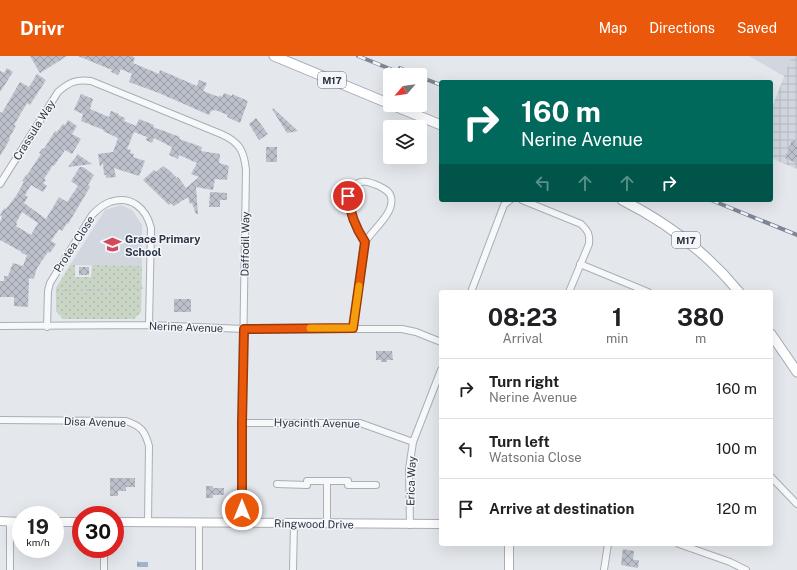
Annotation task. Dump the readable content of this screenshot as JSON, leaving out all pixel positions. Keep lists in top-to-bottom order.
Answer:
{
  "streets": {
    "main road": ["M17"],
    "street": [
      "Crassula Way",
      "Protea Close",
      "Daffodil Way",
      "Nerine Avenue",
      "Disa Avenue",
      "Hyacinth Avenue",
      "Erica Way",
      "Ringwood Drive"
    ]
  },
  "crossings": [
    ["Crassula Way", "Daffodil Way"],
    ["Protea Close", "Nerine Avenue"],
    ["Daffodil Way", "Nerine Avenue"],
    ["Daffodil Way", "Hyacinth Avenue"],
    ["Daffodil Way", "Ringwood Drive"],
    ["Disa Avenue", "Ringwood Drive"],
    ["Hyacinth Avenue", "Erica Way"],
    ["Erica Way", "Ringwood Drive"]
  ],
  "places": {
    "school or university": ["Grace Primary School"]
  },
  "north": "bottom left",
  "page": {
    "header": "Drivr",
    "nav": ["Map", "Directions", "Saved"],
    "turn": ["160 m", "Nerine Avenue"],
    "eta": [
      "08:23",
      "Arrival",
      "1",
      "min",
      "380",
      "m"
    ],
    "list": [
      {
        "name": "Turn right",
        "note": "Nerine Avenue",
        "value": "160 m"
      },
      {
        "name": "Turn left",
        "note": "Watsonia Close",
        "value": "100 m"
      },
      {
        "name": "Arrive at destination",
        "value": "120 m"
      }
    ],
    "speed": "19 km/h",
    "limit": "30"
  }
}
